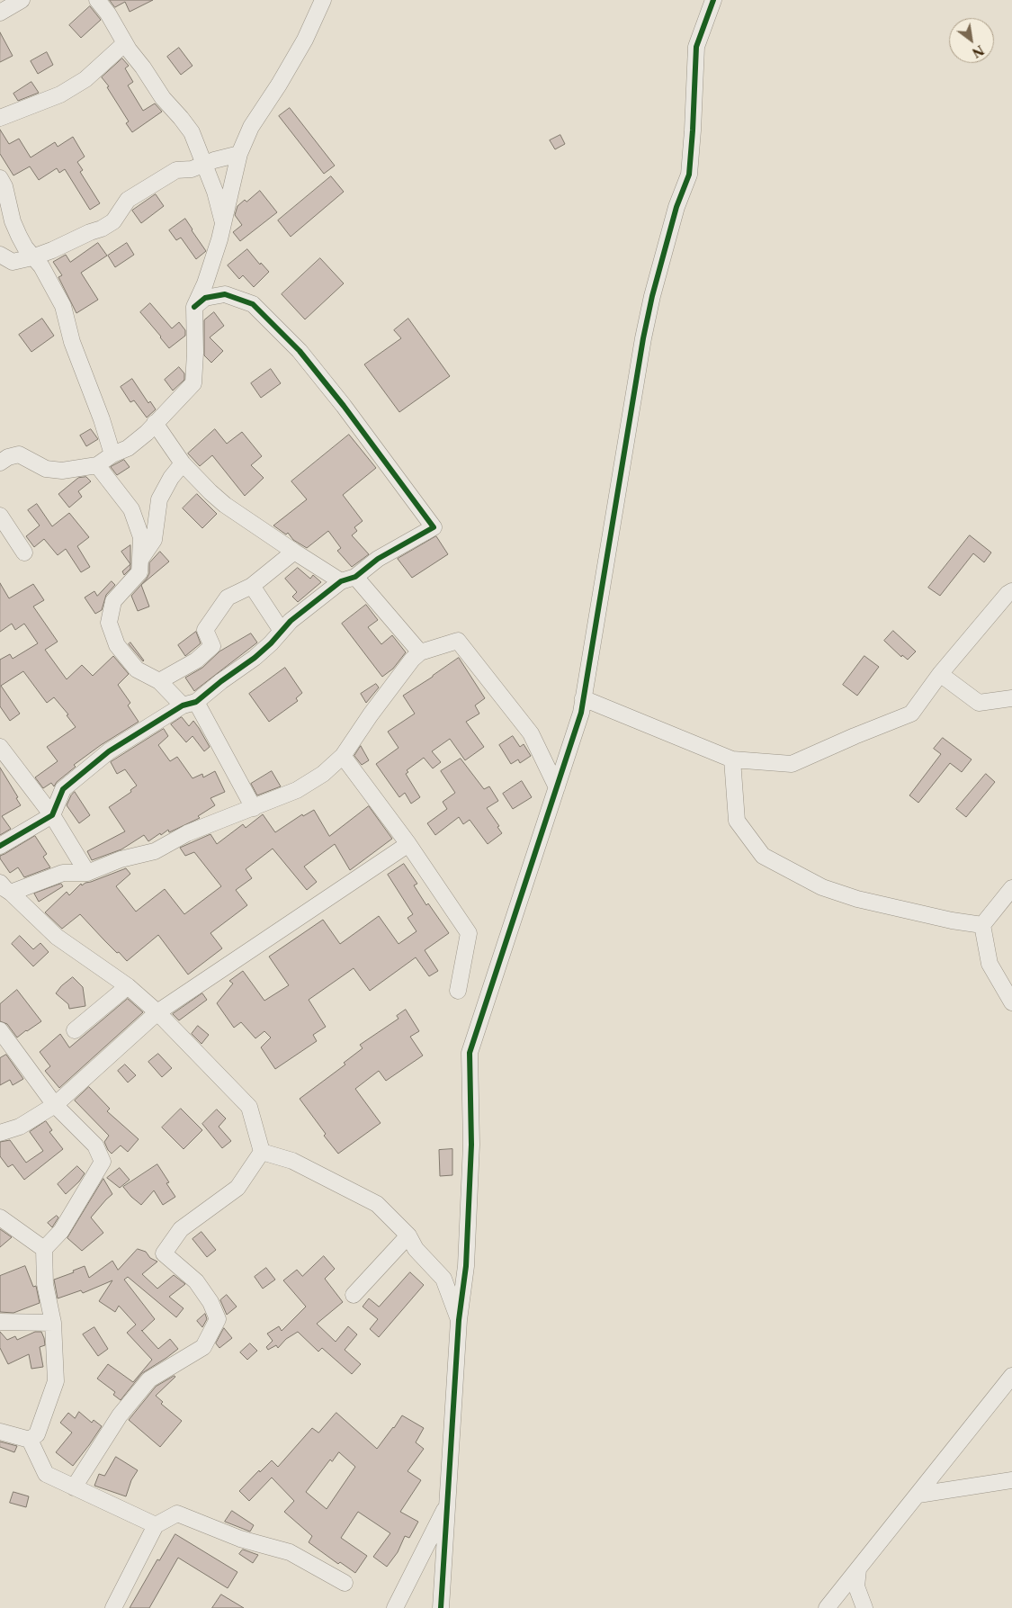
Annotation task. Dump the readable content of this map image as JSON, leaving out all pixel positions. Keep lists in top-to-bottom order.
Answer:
{
  "north": "bottom right"
}
